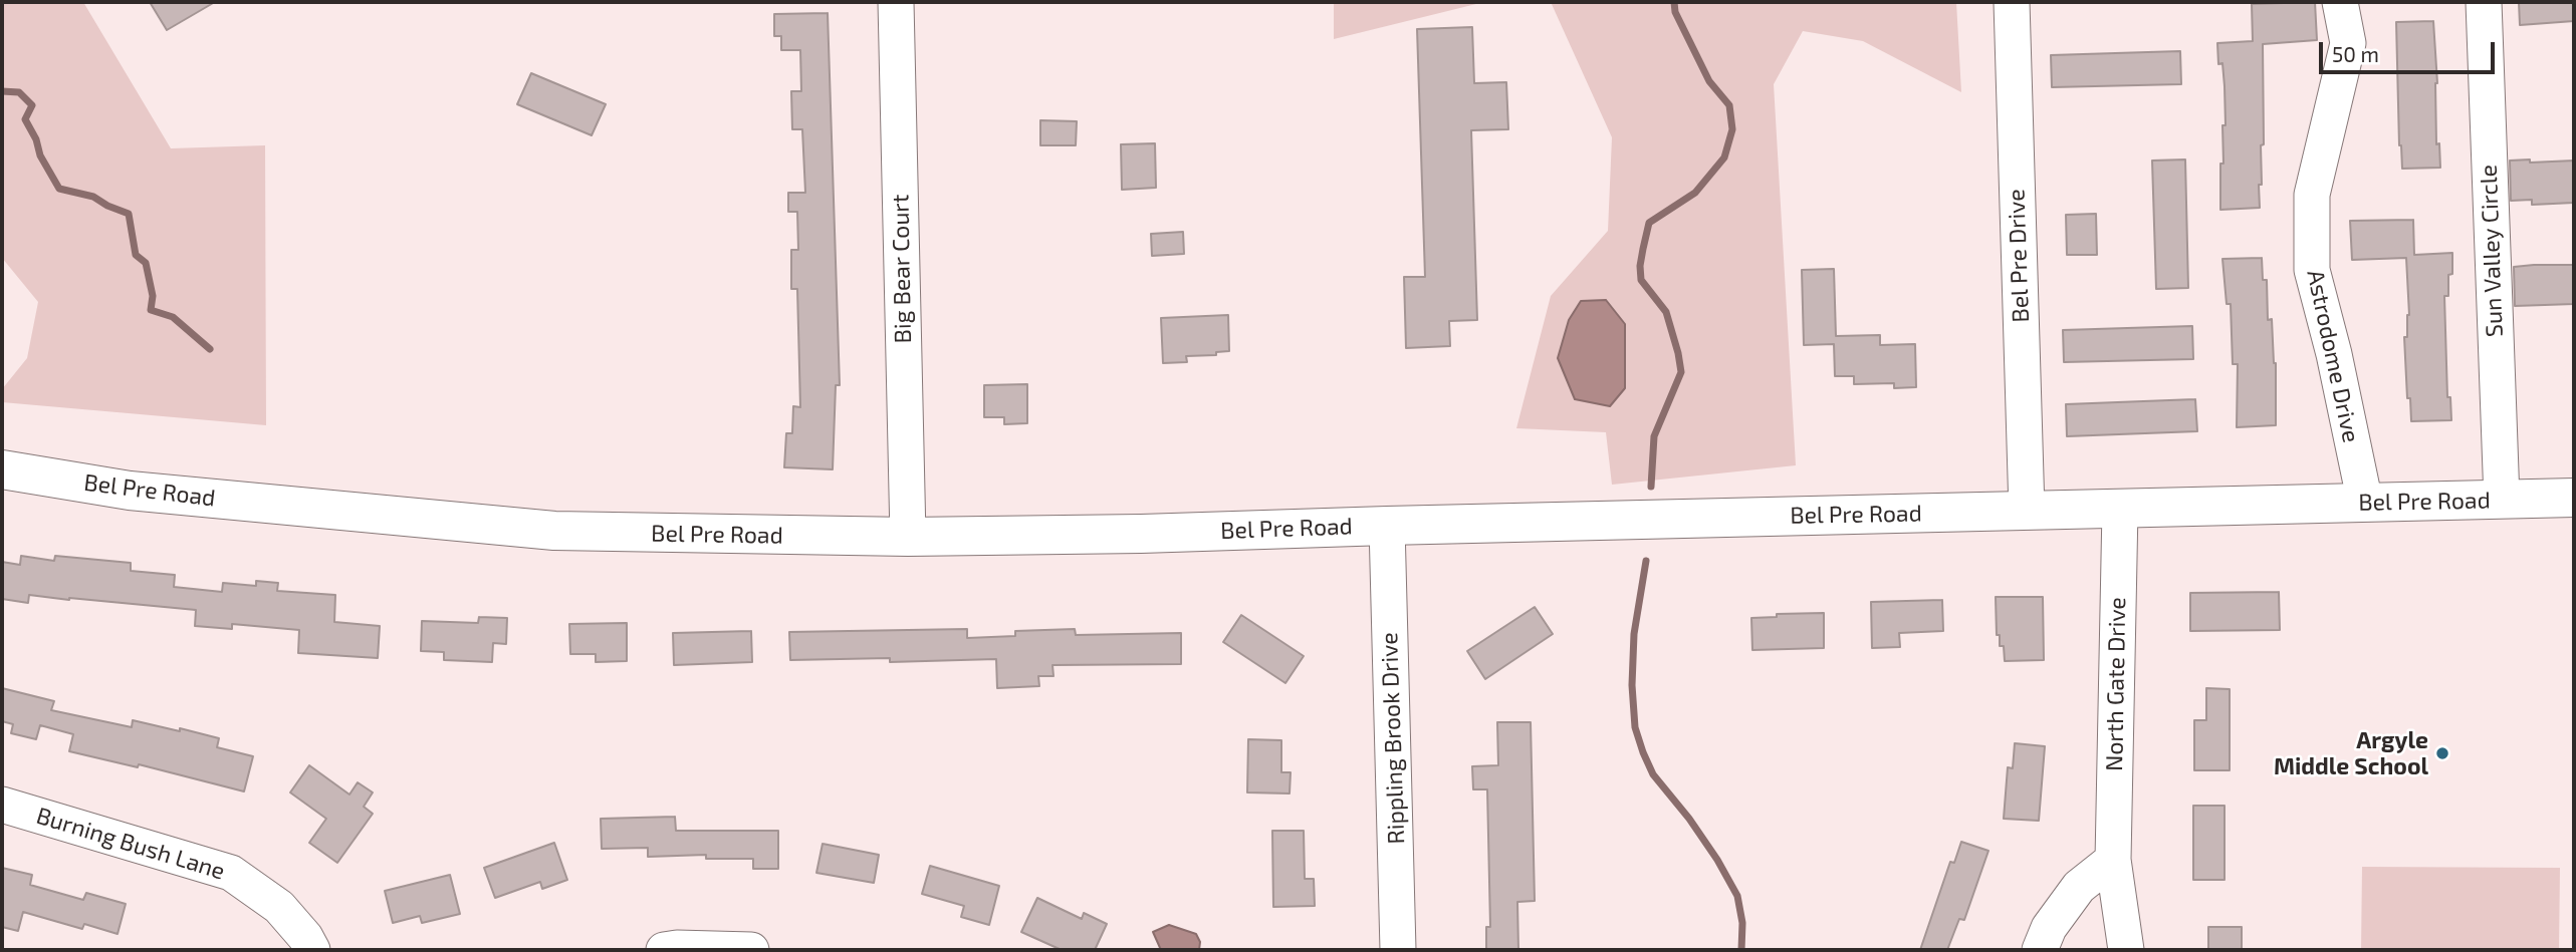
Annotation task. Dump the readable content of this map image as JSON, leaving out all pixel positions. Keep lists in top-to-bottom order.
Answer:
{
  "streets": {
    "main road": ["Bel Pre Road"],
    "street": [
      "Sun Valley Circle",
      "Bel Pre Drive",
      "Big Bear Court",
      "Astrodome Drive",
      "North Gate Drive",
      "Rippling Brook Drive",
      "Burning Bush Lane"
    ]
  },
  "crossings": [
    ["Sun Valley Circle", "Bel Pre Road"],
    ["Bel Pre Drive", "Bel Pre Road"],
    ["Big Bear Court", "Bel Pre Road"],
    ["Astrodome Drive", "Bel Pre Road"],
    ["Bel Pre Road", "North Gate Drive"],
    ["Bel Pre Road", "Rippling Brook Drive"]
  ],
  "places": ["Argyle Middle School"],
  "scale_bar": "50 m"
}
